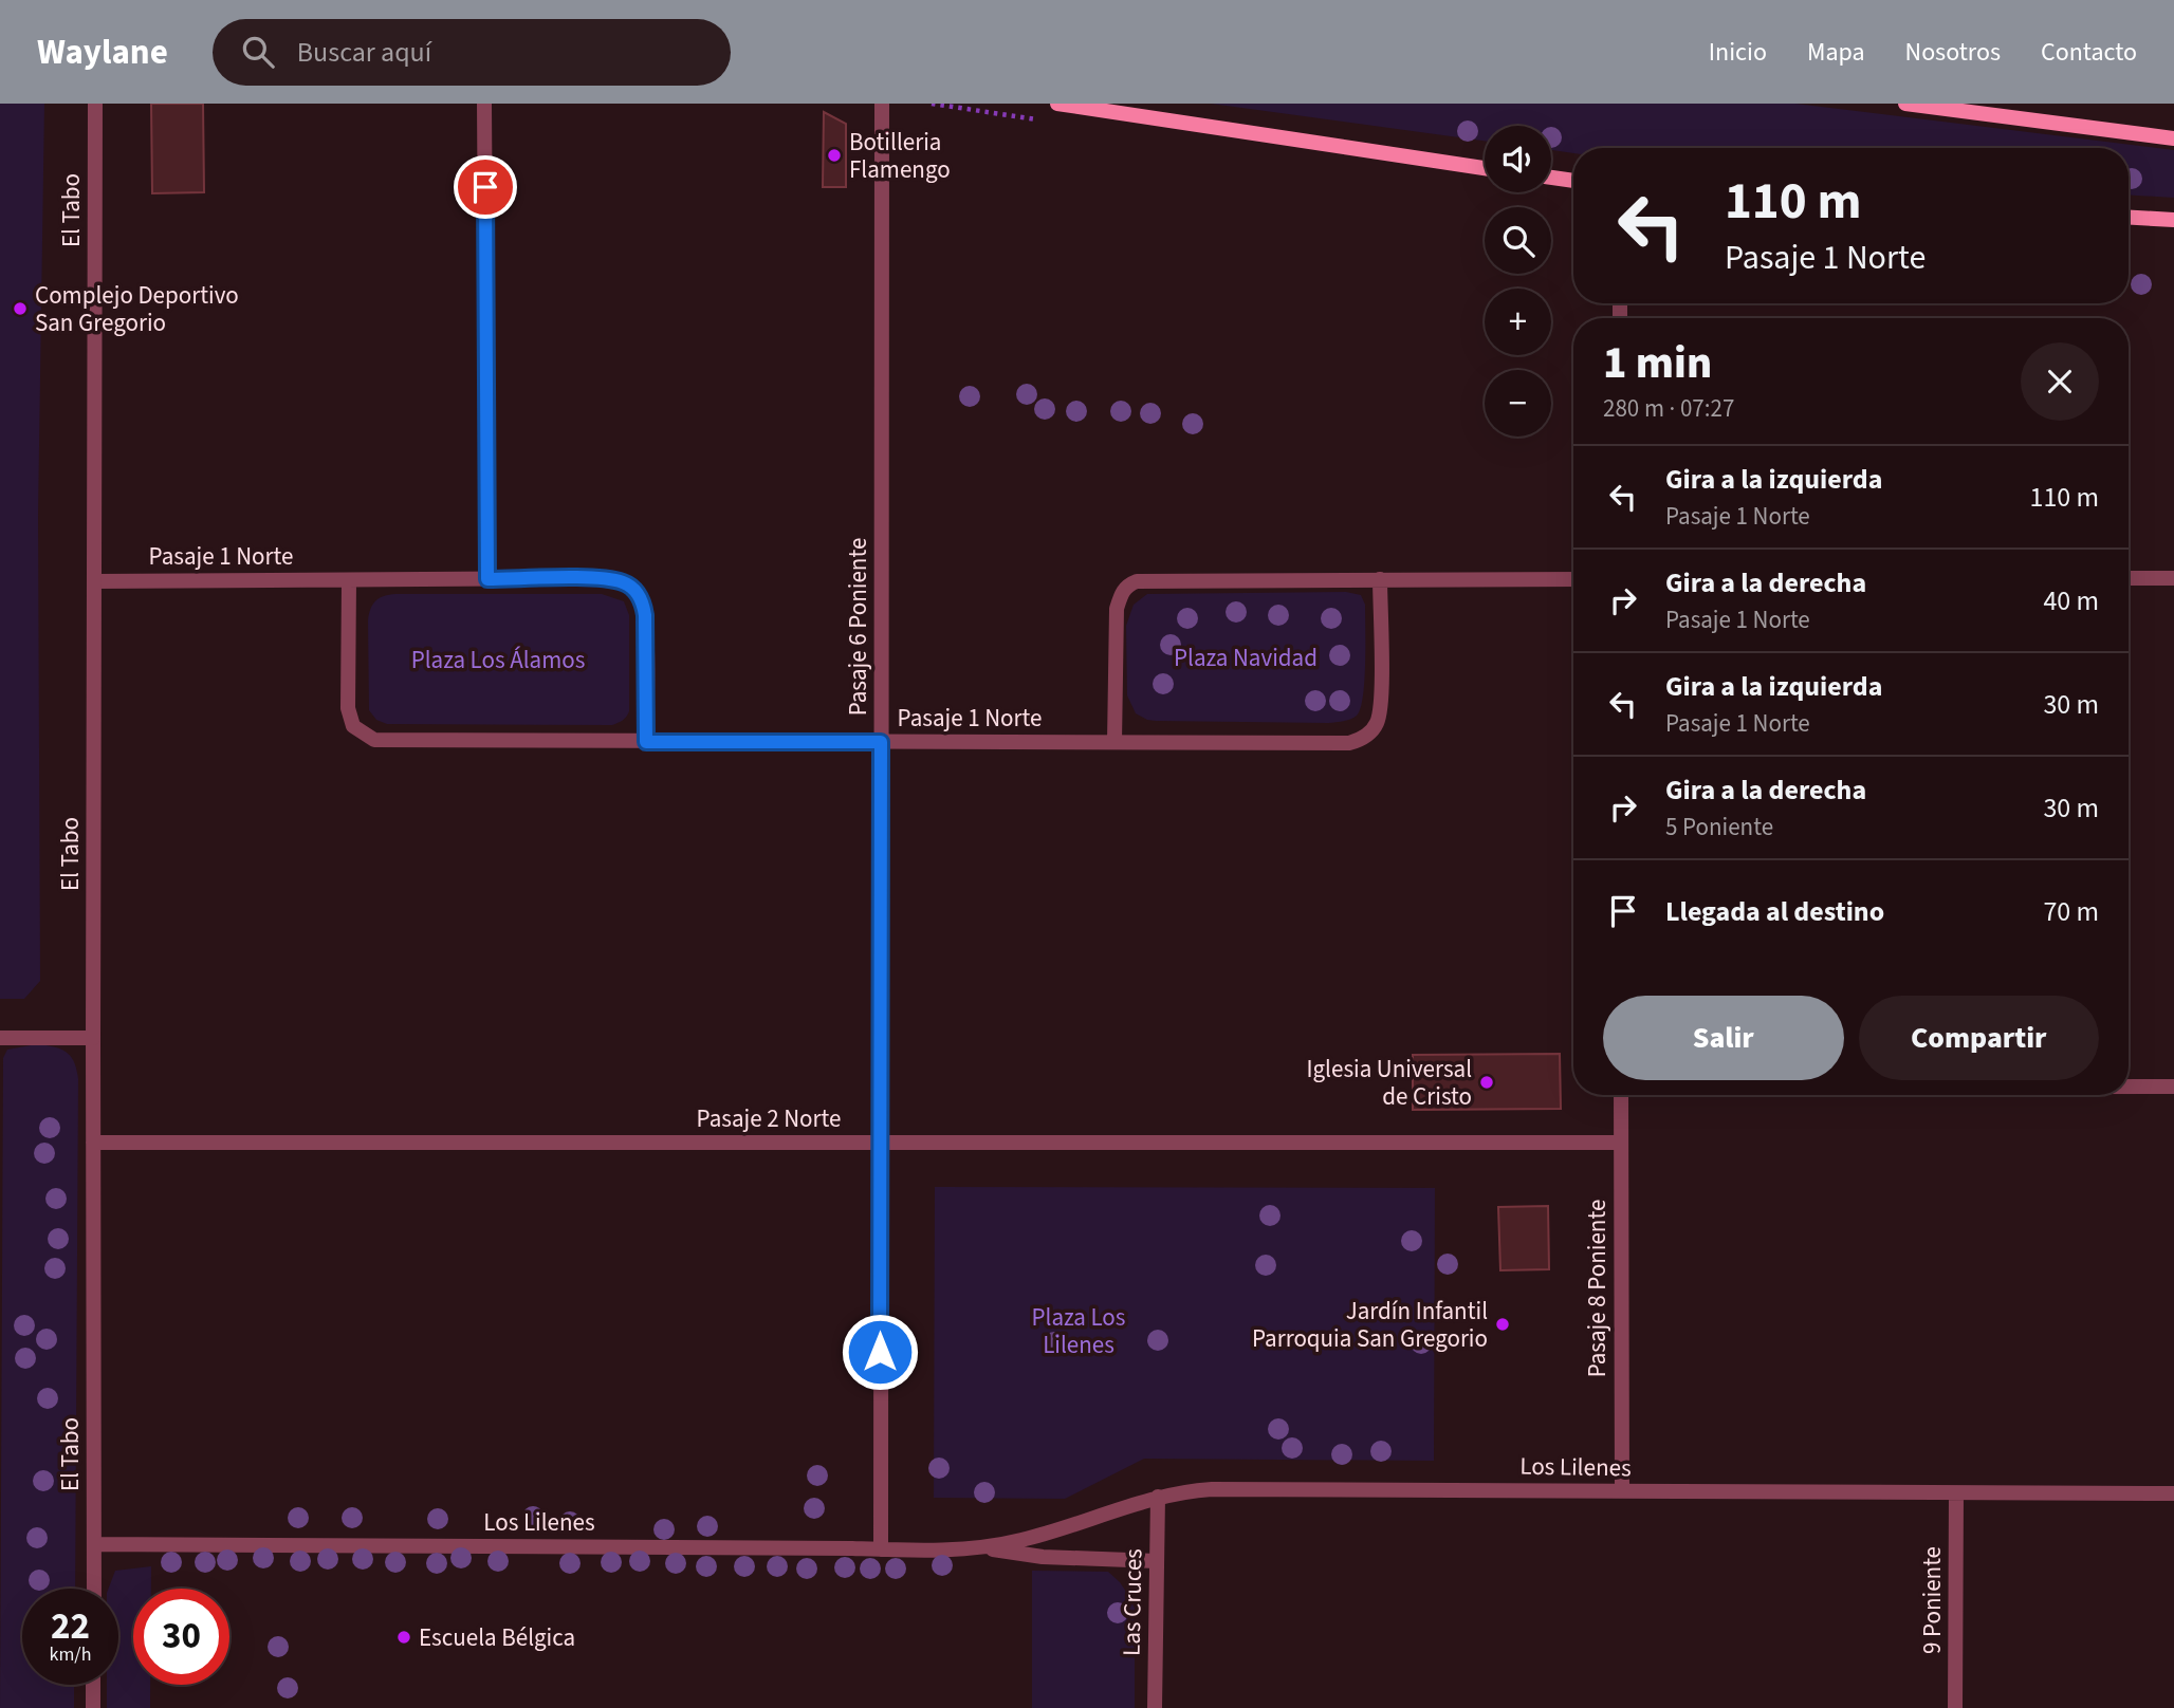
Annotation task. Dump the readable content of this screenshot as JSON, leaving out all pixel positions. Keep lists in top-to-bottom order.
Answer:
{
  "streets": {
    "street": [
      "El Tabo",
      "Pasaje 1 Norte",
      "Pasaje 6 Poniente",
      "Pasaje 2 Norte",
      "Pasaje 8 Poniente",
      "Los Lilenes",
      "9 Poniente",
      "Las Cruces"
    ]
  },
  "crossings": [
    ["El Tabo", "Pasaje 1 Norte"],
    ["El Tabo", "Pasaje 2 Norte"],
    ["El Tabo", "Los Lilenes"],
    ["Pasaje 1 Norte", "Pasaje 6 Poniente"],
    ["Pasaje 6 Poniente", "Pasaje 2 Norte"],
    ["Pasaje 6 Poniente", "Los Lilenes"],
    ["Pasaje 2 Norte", "Pasaje 8 Poniente"],
    ["Pasaje 8 Poniente", "Los Lilenes"],
    ["Los Lilenes", "9 Poniente"],
    ["Los Lilenes", "Las Cruces"]
  ],
  "parks": ["Plaza Navidad", "Plaza Los Álamos", "Plaza Los Lilenes"],
  "places": [
    "Botilleria Flamengo",
    "Complejo Deportivo San Gregorio",
    "Iglesia Universal de Cristo",
    "Jardín Infantil Parroquia San Gregorio",
    "Escuela Bélgica"
  ],
  "page": {
    "header": "Waylane",
    "search": "Buscar aquí",
    "nav": [
      "Inicio",
      "Mapa",
      "Nosotros",
      "Contacto"
    ],
    "map_buttons": ["+", "−"],
    "turn": ["110 m", "Pasaje 1 Norte"],
    "heading": ["1 min", "280 m · 07:27"],
    "list": [
      {
        "name": "Gira a la izquierda",
        "note": "Pasaje 1 Norte",
        "value": "110 m"
      },
      {
        "name": "Gira a la derecha",
        "note": "Pasaje 1 Norte",
        "value": "40 m"
      },
      {
        "name": "Gira a la izquierda",
        "note": "Pasaje 1 Norte",
        "value": "30 m"
      },
      {
        "name": "Gira a la derecha",
        "note": "5 Poniente",
        "value": "30 m"
      },
      {
        "name": "Llegada al destino",
        "value": "70 m"
      }
    ],
    "buttons": ["Salir", "Compartir"],
    "speed": "22 km/h",
    "limit": "30"
  }
}
